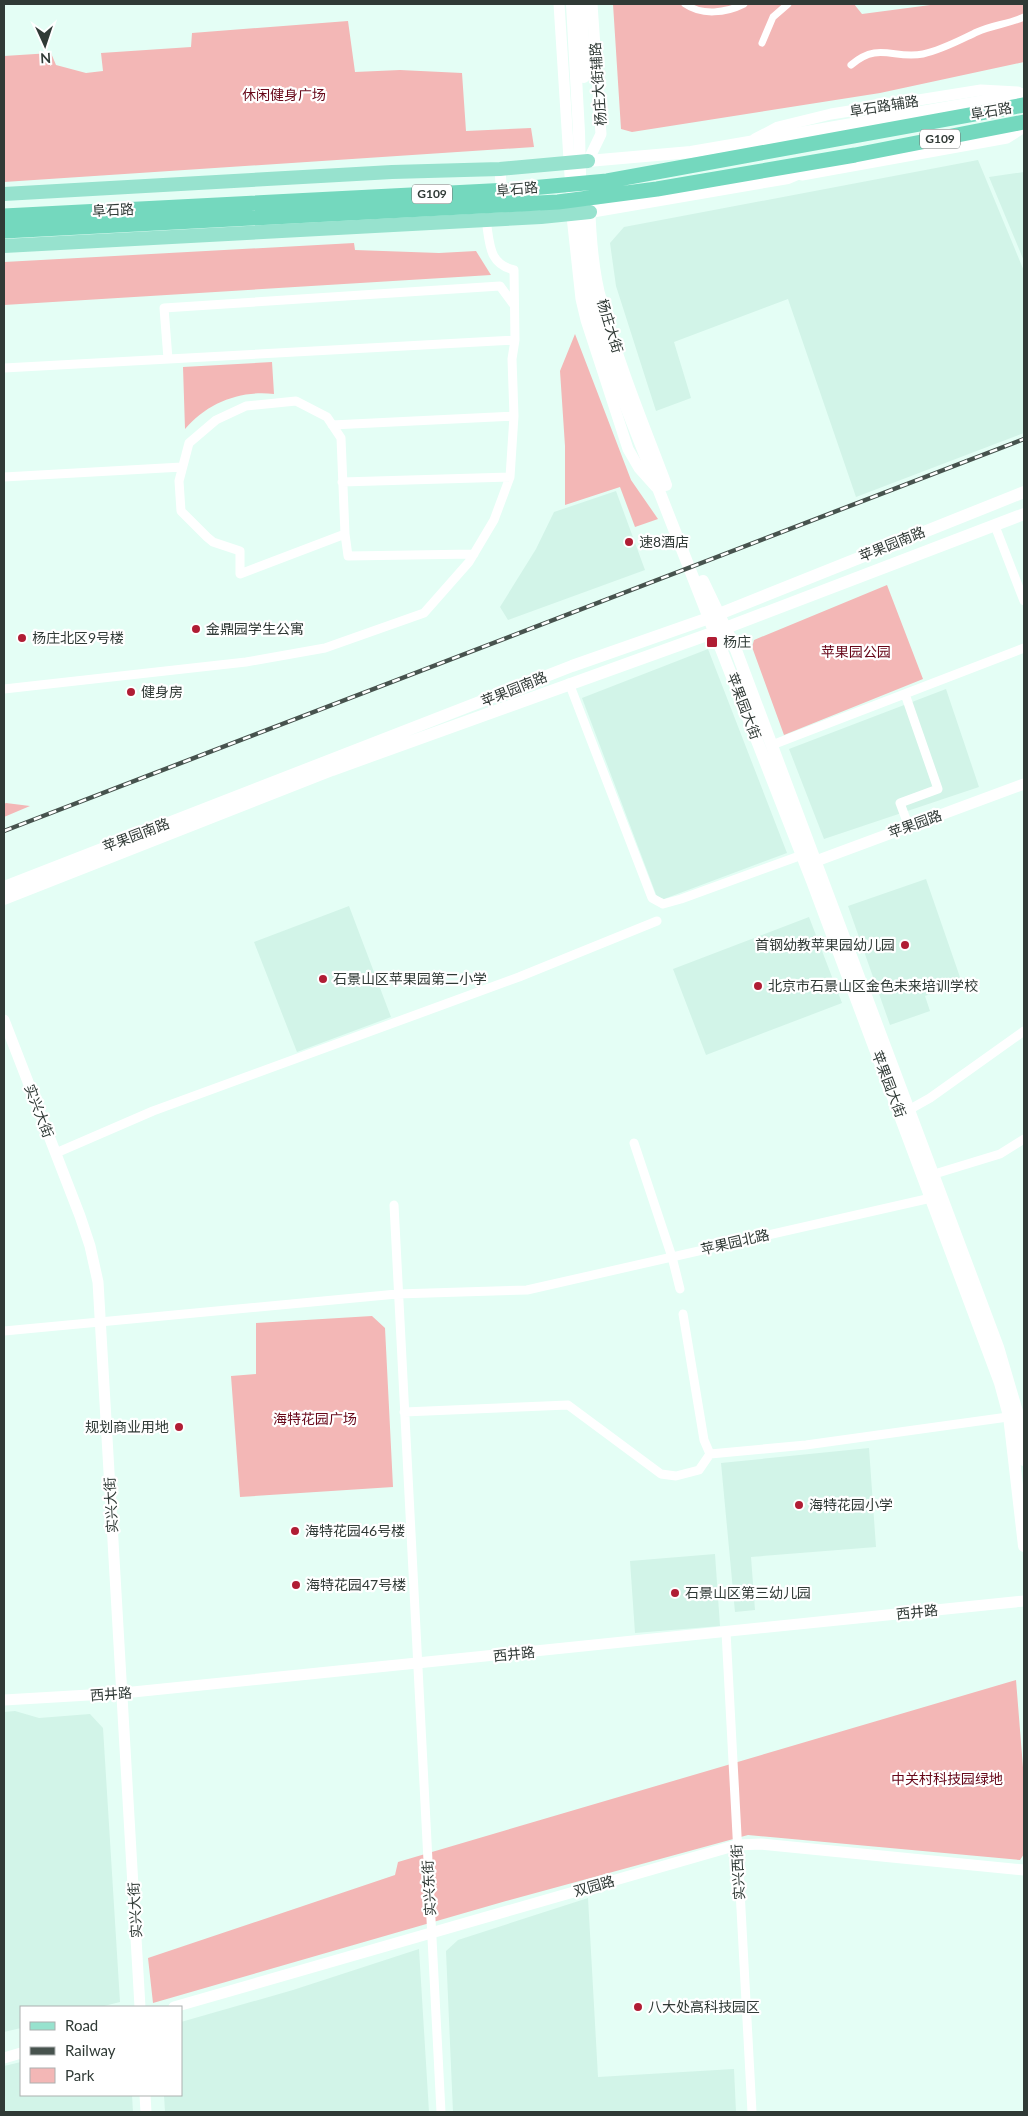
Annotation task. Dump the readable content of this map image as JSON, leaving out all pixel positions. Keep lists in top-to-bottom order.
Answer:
{
  "streets": {
    "highway": ["阜石路", "G109"],
    "main road": ["杨庄大街", "苹果园南路", "苹果园大街"],
    "street": [
      "杨庄大街辅路",
      "苹果园路",
      "实兴大街",
      "苹果园北路",
      "西井路",
      "实兴西街",
      "双园路",
      "实兴东街"
    ]
  },
  "crossings": [
    ["杨庄大街辅路", "阜石路"],
    ["杨庄大街辅路", "杨庄大街"],
    ["阜石路", "杨庄大街"],
    ["杨庄大街", "苹果园南路"],
    ["杨庄大街", "苹果园大街"],
    ["苹果园南路", "苹果园大街"],
    ["苹果园大街", "苹果园路"],
    ["苹果园大街", "苹果园北路"],
    ["实兴大街", "苹果园北路"],
    ["实兴大街", "西井路"],
    ["苹果园北路", "实兴东街"],
    ["西井路", "实兴西街"],
    ["西井路", "实兴东街"],
    ["实兴西街", "双园路"],
    ["双园路", "实兴东街"]
  ],
  "parks": [
    "休闲健身广场",
    "苹果园公园",
    "海特花园广场",
    "中关村科技园绿地"
  ],
  "places": {
    "other": [
      "速8酒店",
      "金鼎园学生公寓",
      "杨庄北区9号楼",
      "健身房",
      "首钢幼教苹果园幼儿园",
      "石景山区苹果园第二小学",
      "北京市石景山区金色未来培训学校",
      "规划商业用地",
      "海特花园小学",
      "海特花园46号楼",
      "海特花园47号楼",
      "石景山区第三幼儿园",
      "八大处高科技园区"
    ],
    "transit": ["杨庄"]
  },
  "legend": ["Road", "Railway", "Park"],
  "north": "bottom"
}
